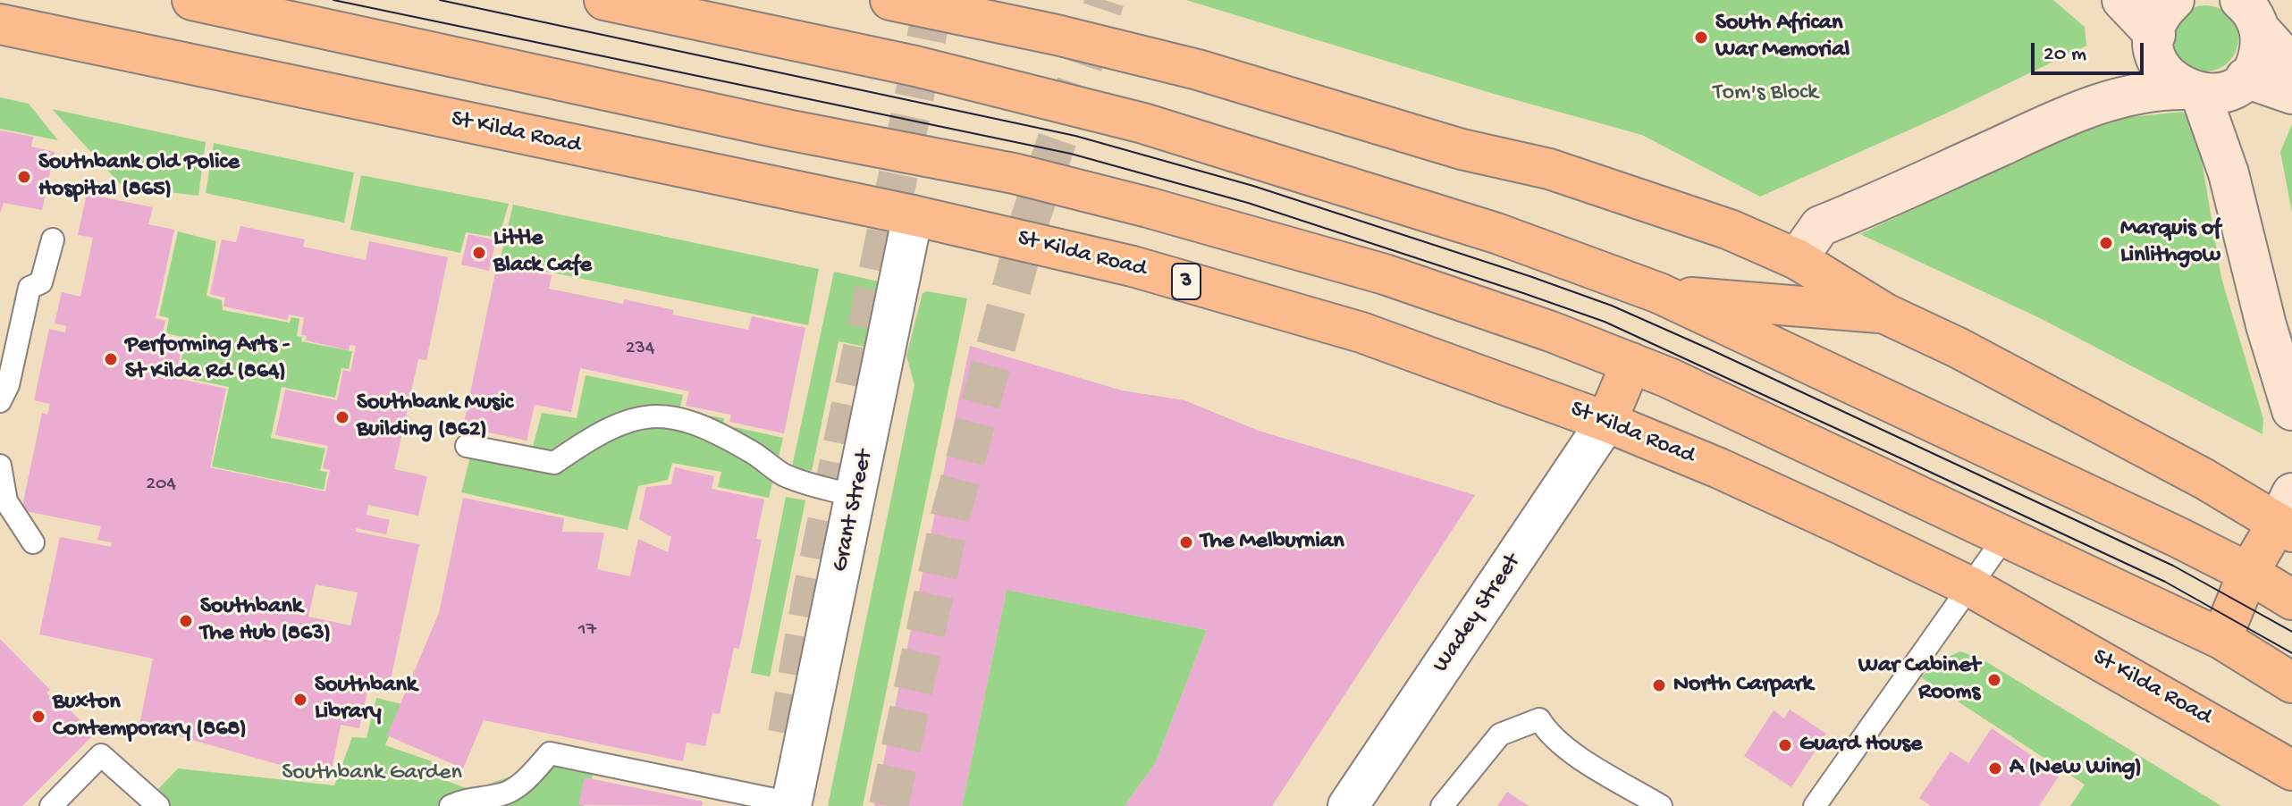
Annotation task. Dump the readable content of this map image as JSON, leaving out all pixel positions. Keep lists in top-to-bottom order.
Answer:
{
  "streets": {
    "main road": ["St Kilda Road", "3"],
    "street": ["Grant Street", "Wadey Street"]
  },
  "crossings": [
    ["St Kilda Road", "Grant Street"],
    ["St Kilda Road", "Wadey Street"]
  ],
  "parks": ["Tom's Block", "Southbank Garden"],
  "places": [
    "South African War Memorial",
    "Southbank Old Police Hospital (865)",
    "Marquis of Linlithgow",
    "Little Black Cafe",
    "Performing Arts - St Kilda Rd (864)",
    "Southbank Music Building (862)",
    "The Melburnian",
    "Southbank The Hub (863)",
    "War Cabinet Rooms",
    "North Carpark",
    "Southbank Library",
    "Buxton Contemporary (868)",
    "Guard House",
    "A (New Wing)"
  ],
  "house_numbers": ["234", "204", "17"],
  "scale_bar": "20 m"
}
